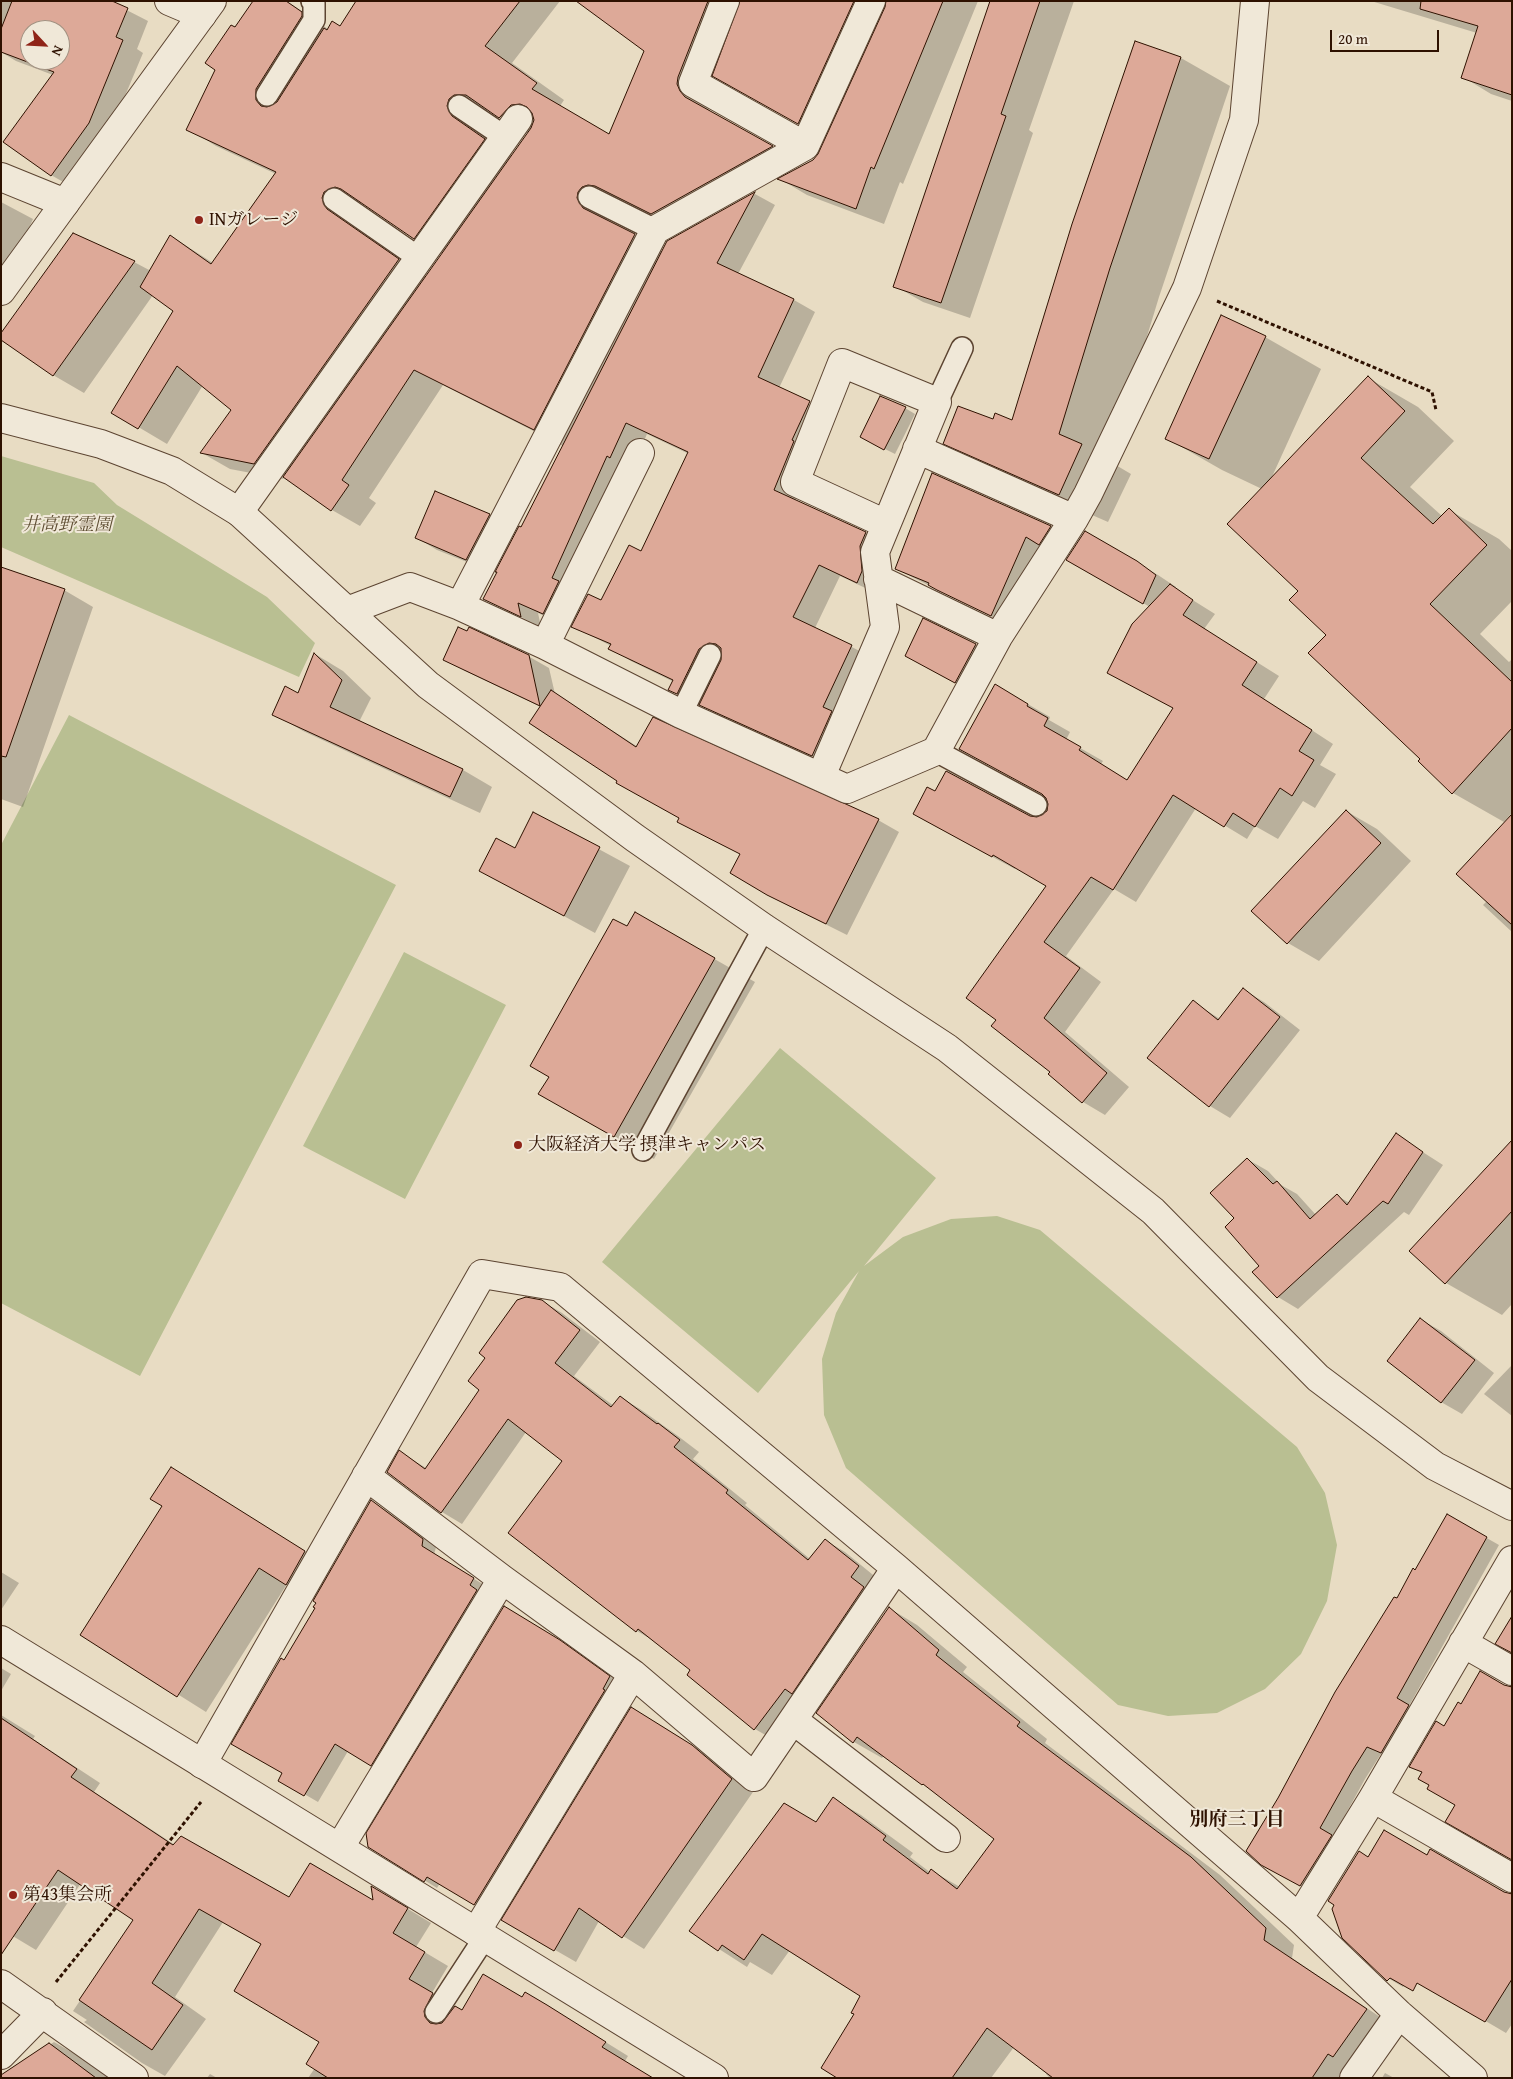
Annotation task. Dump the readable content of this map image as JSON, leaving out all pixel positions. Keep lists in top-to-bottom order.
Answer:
{
  "districts": ["別府三丁目"],
  "parks": ["井高野霊園"],
  "places": ["INガレージ", "大阪経済大学 摂津キャンパス", "第43集会所"],
  "scale_bar": "20 m",
  "north": "bottom right"
}
